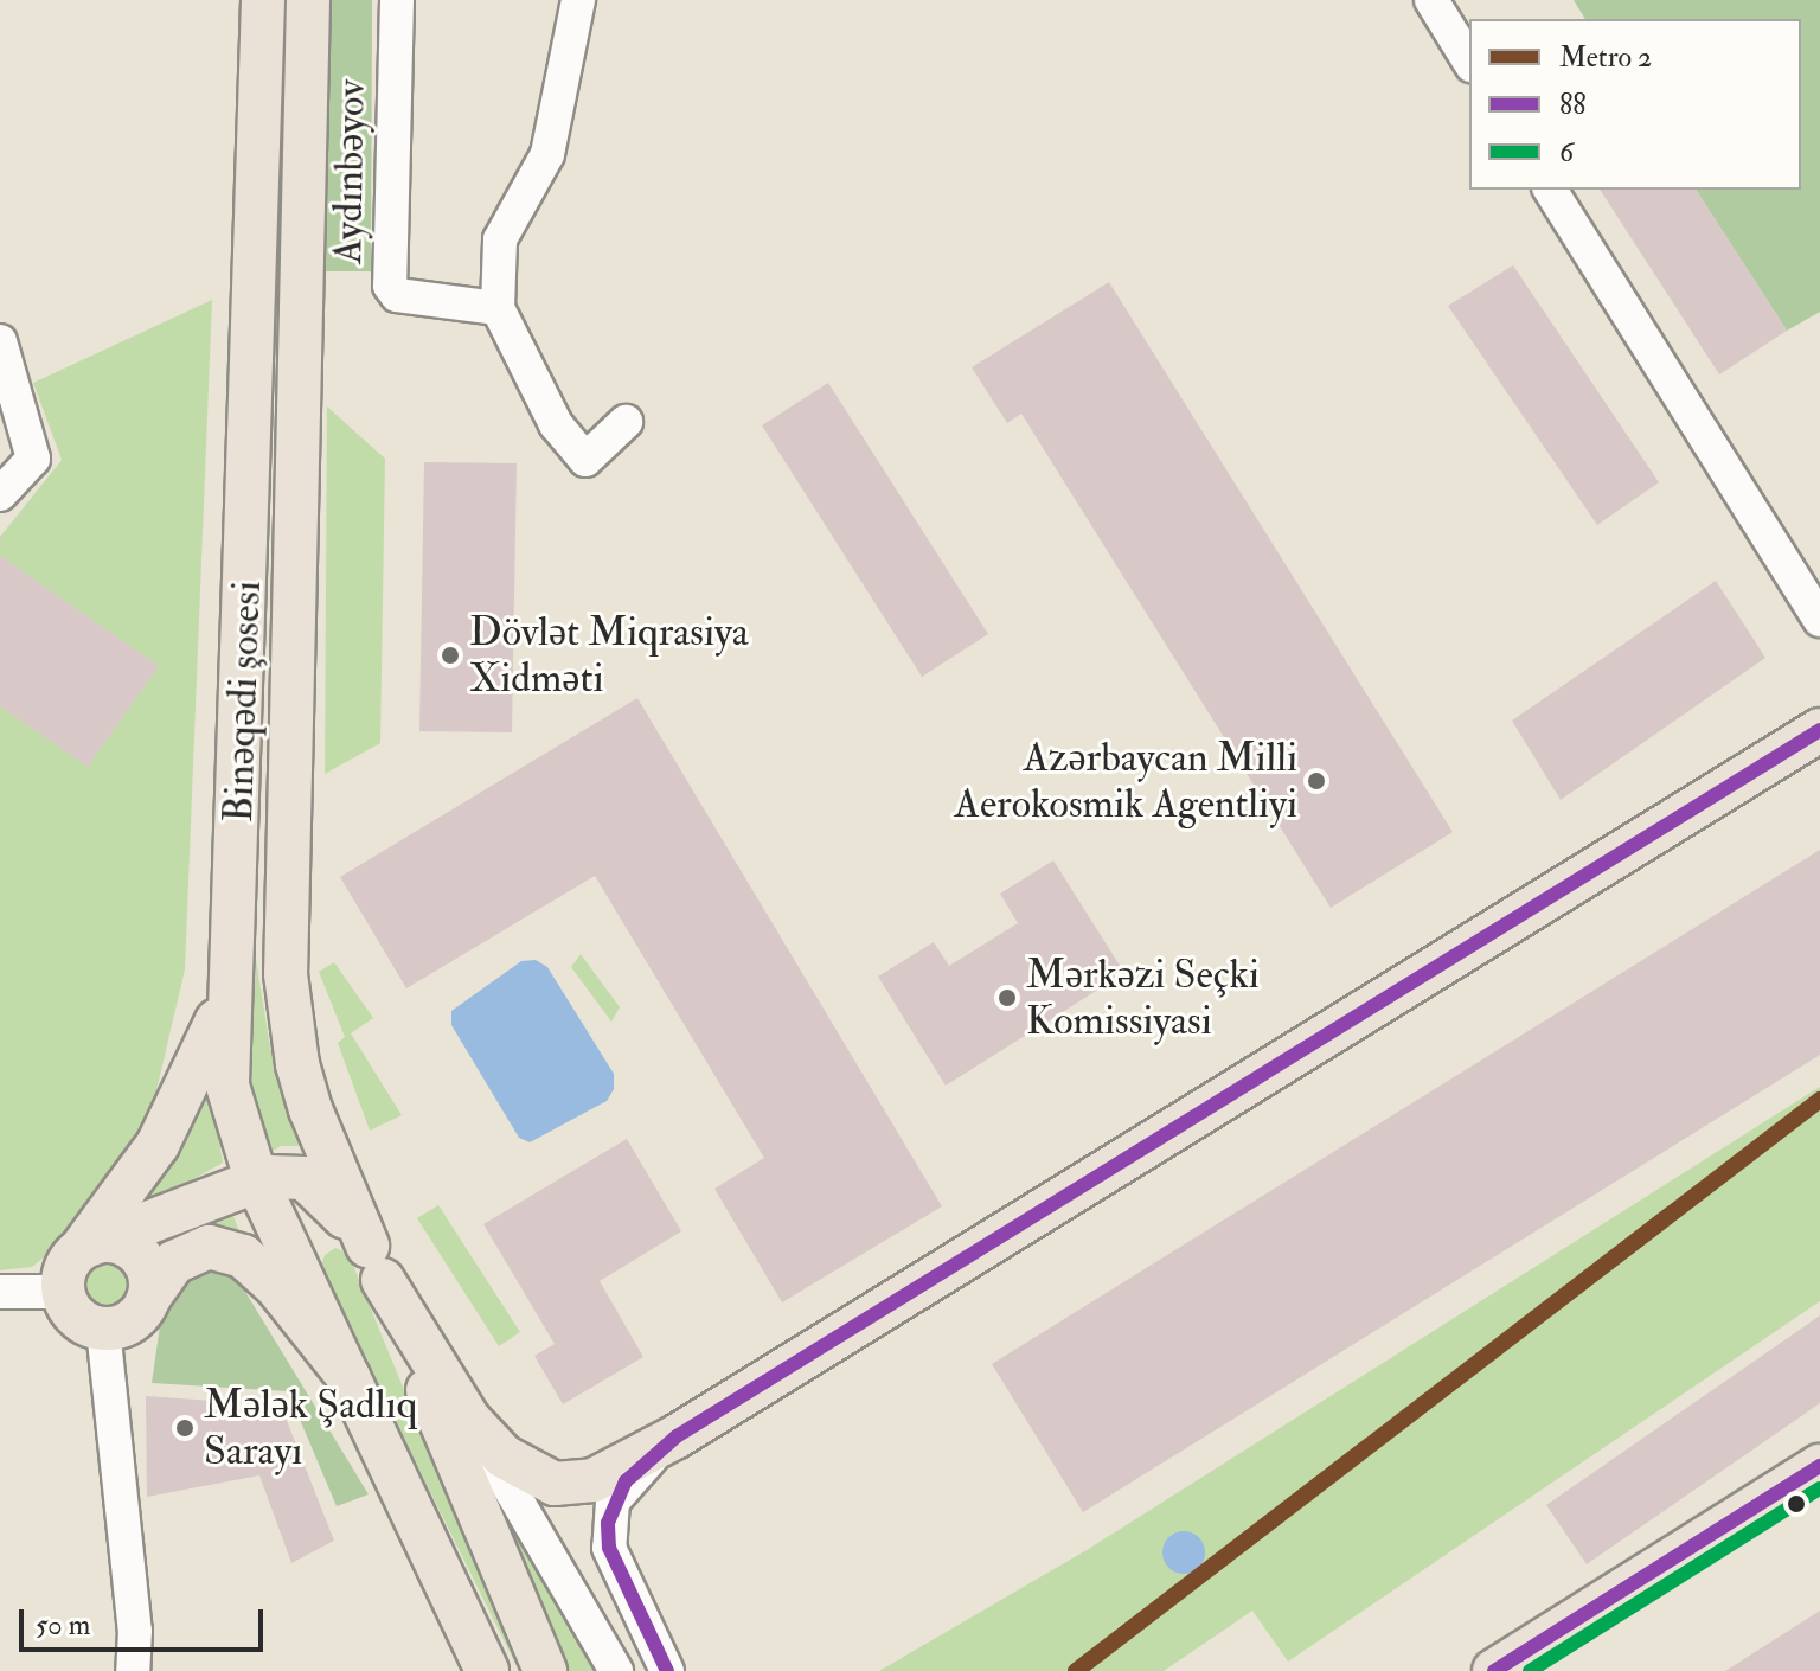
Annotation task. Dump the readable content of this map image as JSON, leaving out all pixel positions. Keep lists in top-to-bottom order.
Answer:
{
  "streets": {
    "main road": ["Binəqədi şosesi"],
    "street": ["Aydınbəyov"]
  },
  "places": [
    "Dövlət Miqrasiya Xidməti",
    "Azərbaycan Milli Aerokosmik Agentliyi",
    "Mərkəzi Seçki Komissiyasi",
    "Mələk Şadlıq Sarayı"
  ],
  "lines": ["transit line 88", "metro line 2", "transit line 6"],
  "legend": ["Metro 2", "88", "6"],
  "scale_bar": "50 m"
}
